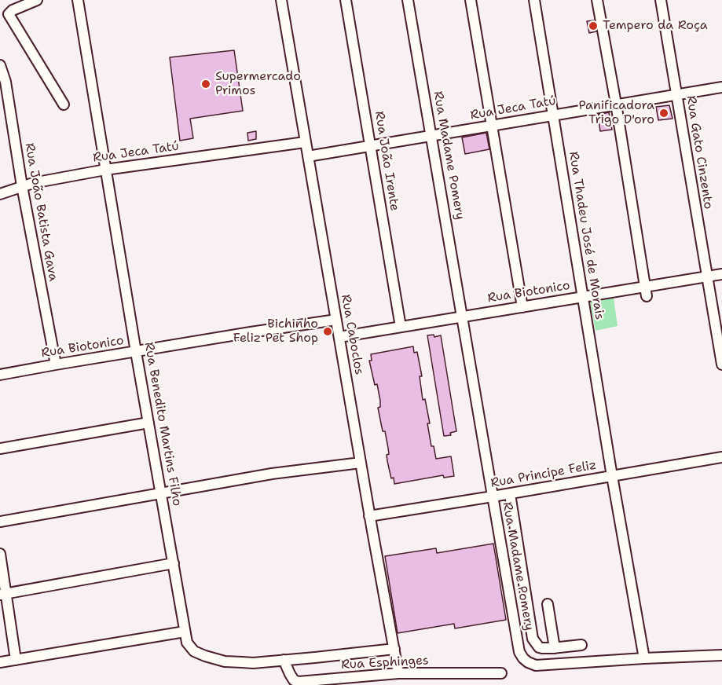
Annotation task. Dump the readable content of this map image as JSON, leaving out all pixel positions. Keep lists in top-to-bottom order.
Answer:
{
  "streets": {
    "street": [
      "Rua Jeca Tatú",
      "Rua Gato Cinzento",
      "Rua Madame Pomery",
      "Rua João Irente",
      "Rua João Batista Gava",
      "Rua Thadeu José de Morais",
      "Rua Biotonico",
      "Rua Caboclos",
      "Rua Benedito Martins Filho",
      "Rua Principe Feliz",
      "Rua Esphinges"
    ]
  },
  "crossings": [
    ["Rua Jeca Tatú", "Rua Gato Cinzento"],
    ["Rua Jeca Tatú", "Rua Madame Pomery"],
    ["Rua Jeca Tatú", "Rua João Irente"],
    ["Rua Jeca Tatú", "Rua João Batista Gava"],
    ["Rua Jeca Tatú", "Rua Thadeu José de Morais"],
    ["Rua Jeca Tatú", "Rua Caboclos"],
    ["Rua Jeca Tatú", "Rua Benedito Martins Filho"],
    ["Rua Gato Cinzento", "Rua Biotonico"],
    ["Rua Madame Pomery", "Rua Thadeu José de Morais"],
    ["Rua Madame Pomery", "Rua Biotonico"],
    ["Rua Madame Pomery", "Rua Principe Feliz"],
    ["Rua João Irente", "Rua Biotonico"],
    ["Rua João Batista Gava", "Rua Biotonico"],
    ["Rua Thadeu José de Morais", "Rua Biotonico"],
    ["Rua Thadeu José de Morais", "Rua Principe Feliz"],
    ["Rua Biotonico", "Rua Caboclos"],
    ["Rua Biotonico", "Rua Benedito Martins Filho"],
    ["Rua Caboclos", "Rua Benedito Martins Filho"],
    ["Rua Caboclos", "Rua Principe Feliz"],
    ["Rua Caboclos", "Rua Esphinges"],
    ["Rua Benedito Martins Filho", "Rua Esphinges"]
  ],
  "places": [
    "Tempero da Roça",
    "Supermercado Primos",
    "Panificadora Trigo D'oro",
    "Bichinho Feliz Pet Shop"
  ]
}
